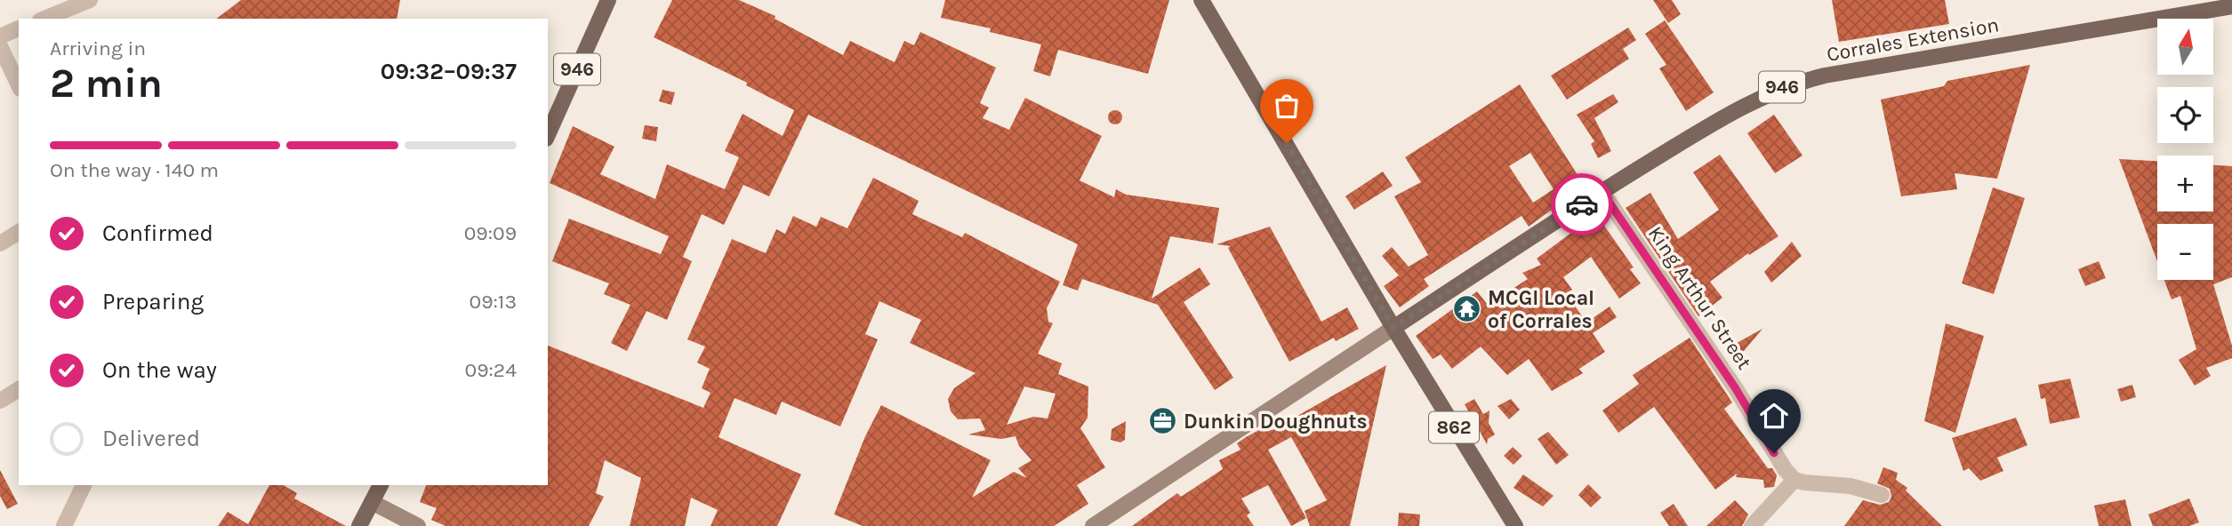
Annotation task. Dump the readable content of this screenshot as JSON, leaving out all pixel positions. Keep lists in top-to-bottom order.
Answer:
{
  "streets": {
    "main road": ["Corrales Extension", "946", "862"],
    "street": ["King Arthur Street"]
  },
  "crossings": [
    ["Corrales Extension", "King Arthur Street"],
    ["Corrales Extension", "862"]
  ],
  "places": {
    "temple": ["MCGI Local of Corrales"],
    "office": ["Dunkin Doughnuts"]
  },
  "north": "top",
  "page": {
    "map_buttons": ["+", "−"],
    "heading": ["2 min", "Arriving in", "09:32–09:37"],
    "bar": "On the way · 140 m",
    "list": [
      ["Confirmed", "09:09"],
      ["Preparing", "09:13"],
      ["On the way", "09:24"],
      "Delivered"
    ]
  }
}
